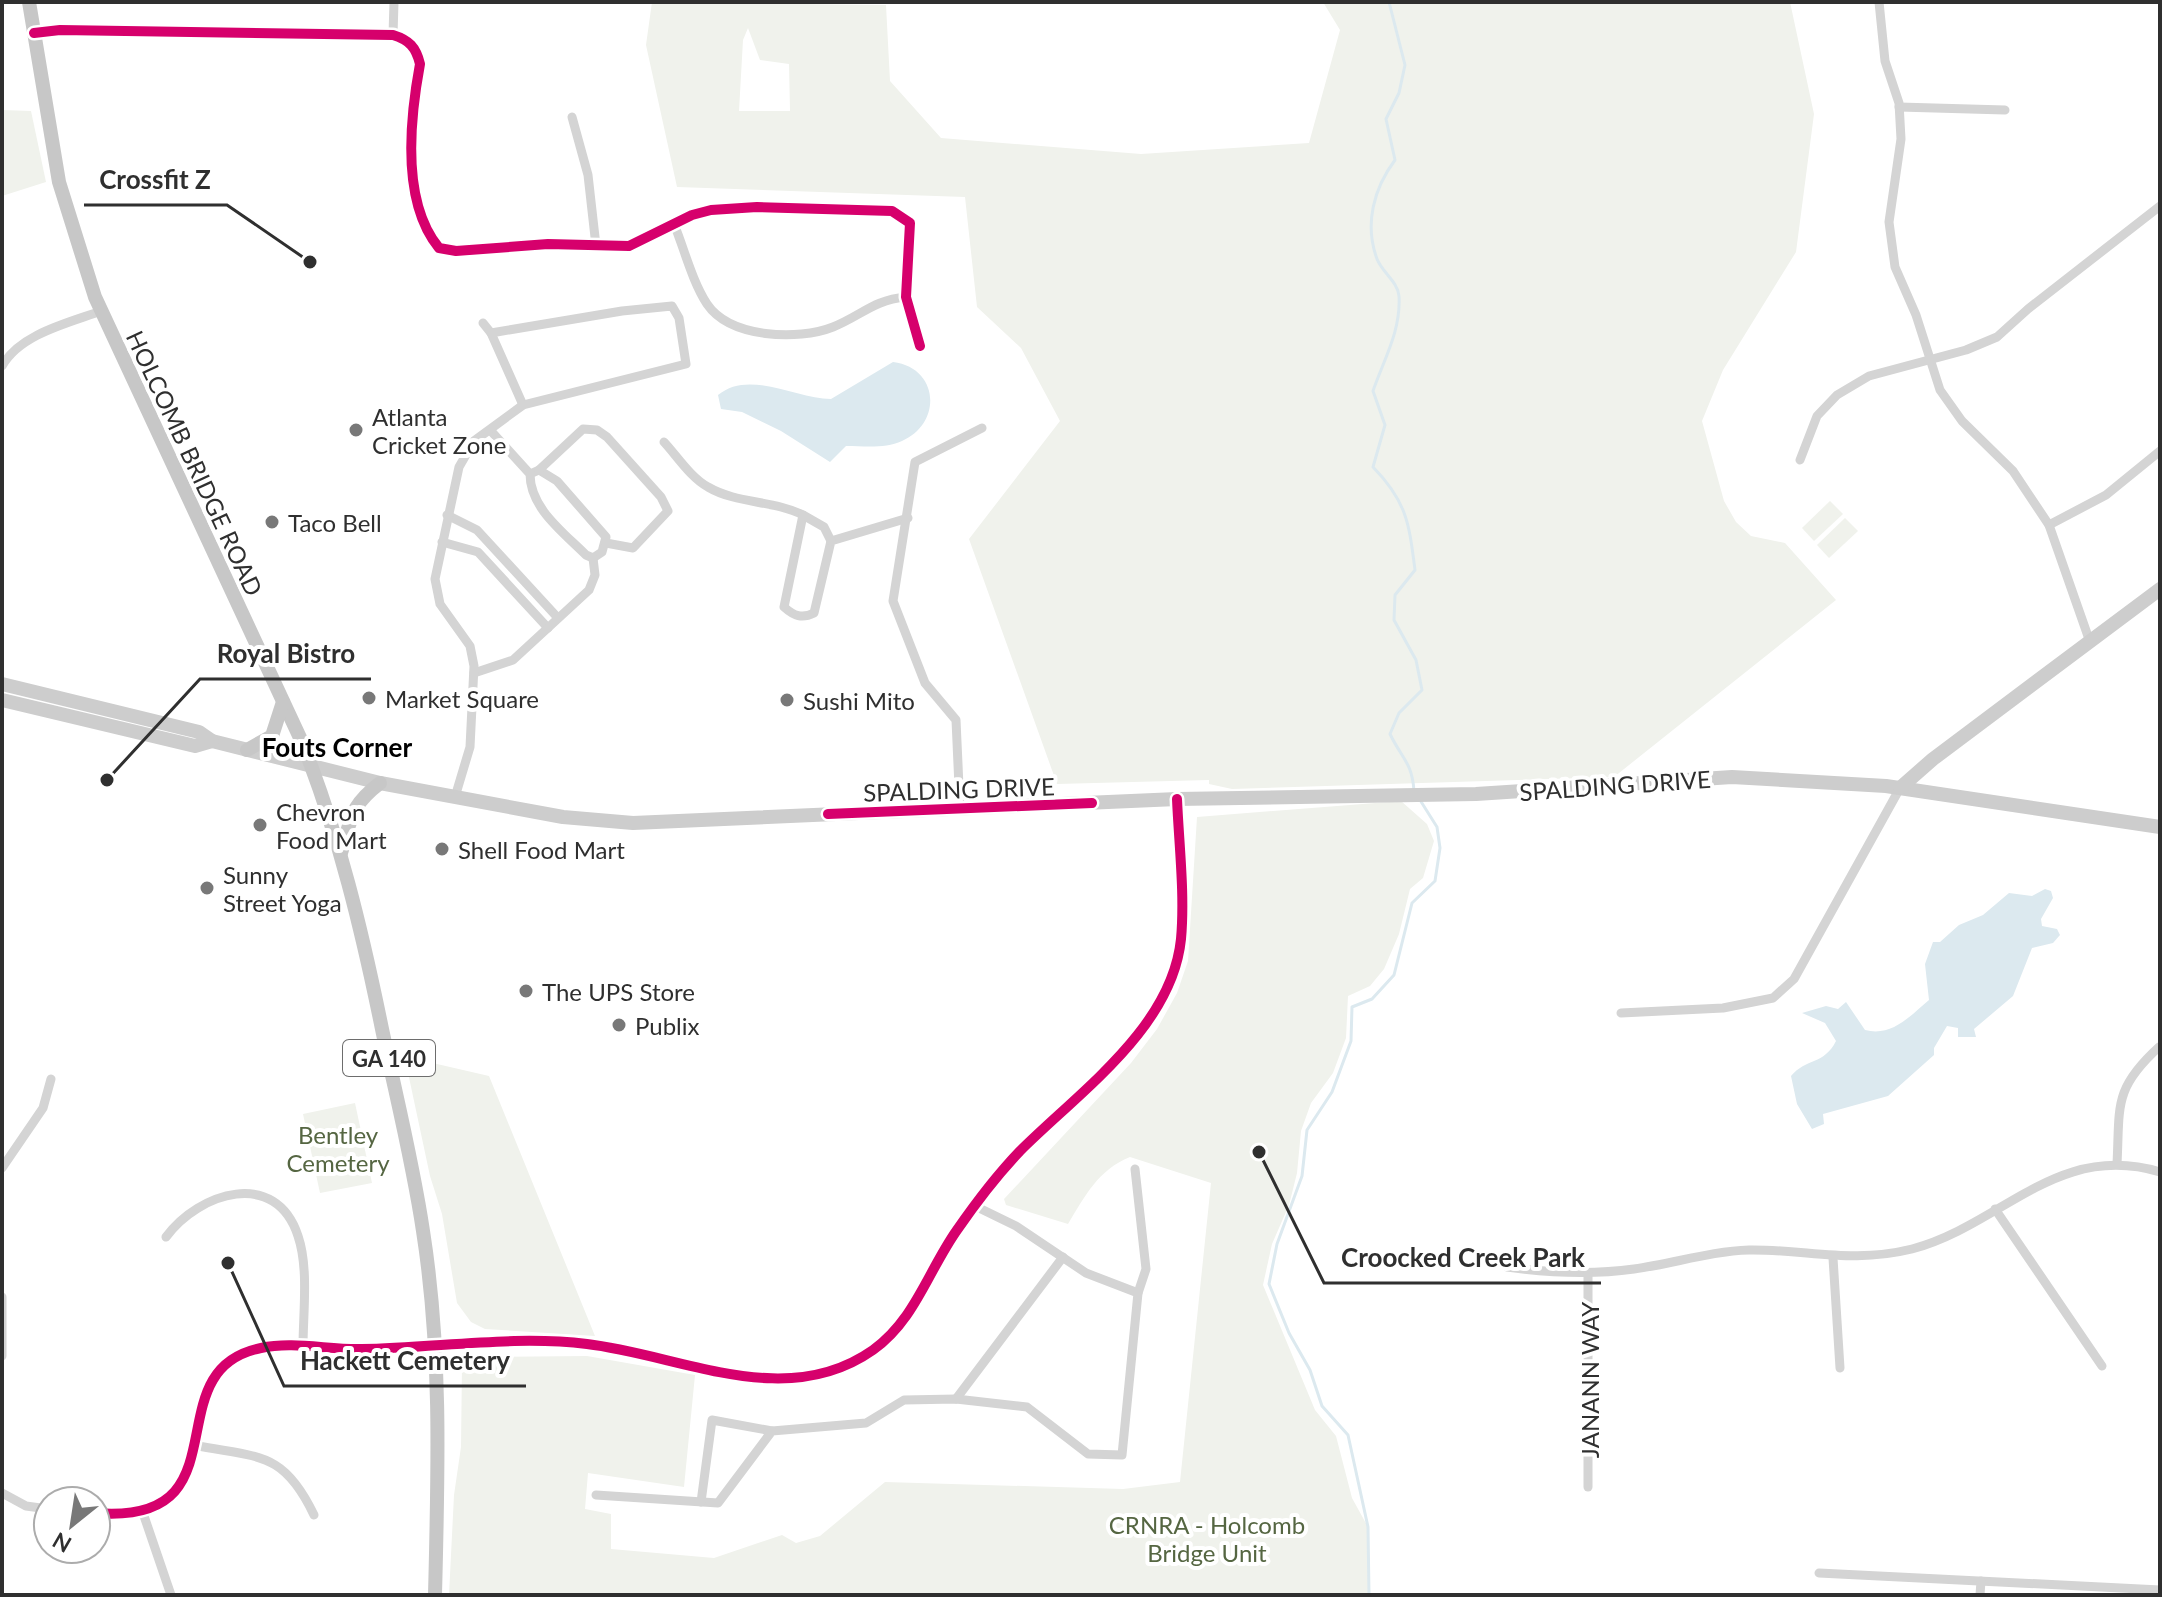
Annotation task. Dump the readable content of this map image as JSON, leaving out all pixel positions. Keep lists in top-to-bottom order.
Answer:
{
  "streets": {
    "main road": ["HOLCOMB BRIDGE ROAD", "SPALDING DRIVE", "GA 140"],
    "street": ["JANANN WAY"]
  },
  "crossings": [
    ["HOLCOMB BRIDGE ROAD", "SPALDING DRIVE"]
  ],
  "districts": ["Fouts Corner"],
  "parks": ["Bentley Cemetery", "CRNRA - Holcomb Bridge Unit"],
  "places": [
    "Crossfit Z",
    "Atlanta Cricket Zone",
    "Taco Bell",
    "Market Square",
    "Sushi Mito",
    "Royal Bistro",
    "Chevron Food Mart",
    "Shell Food Mart",
    "Sunny Street Yoga",
    "The UPS Store",
    "Publix",
    "Croocked Creek Park",
    "Hackett Cemetery"
  ],
  "north": "bottom left"
}
